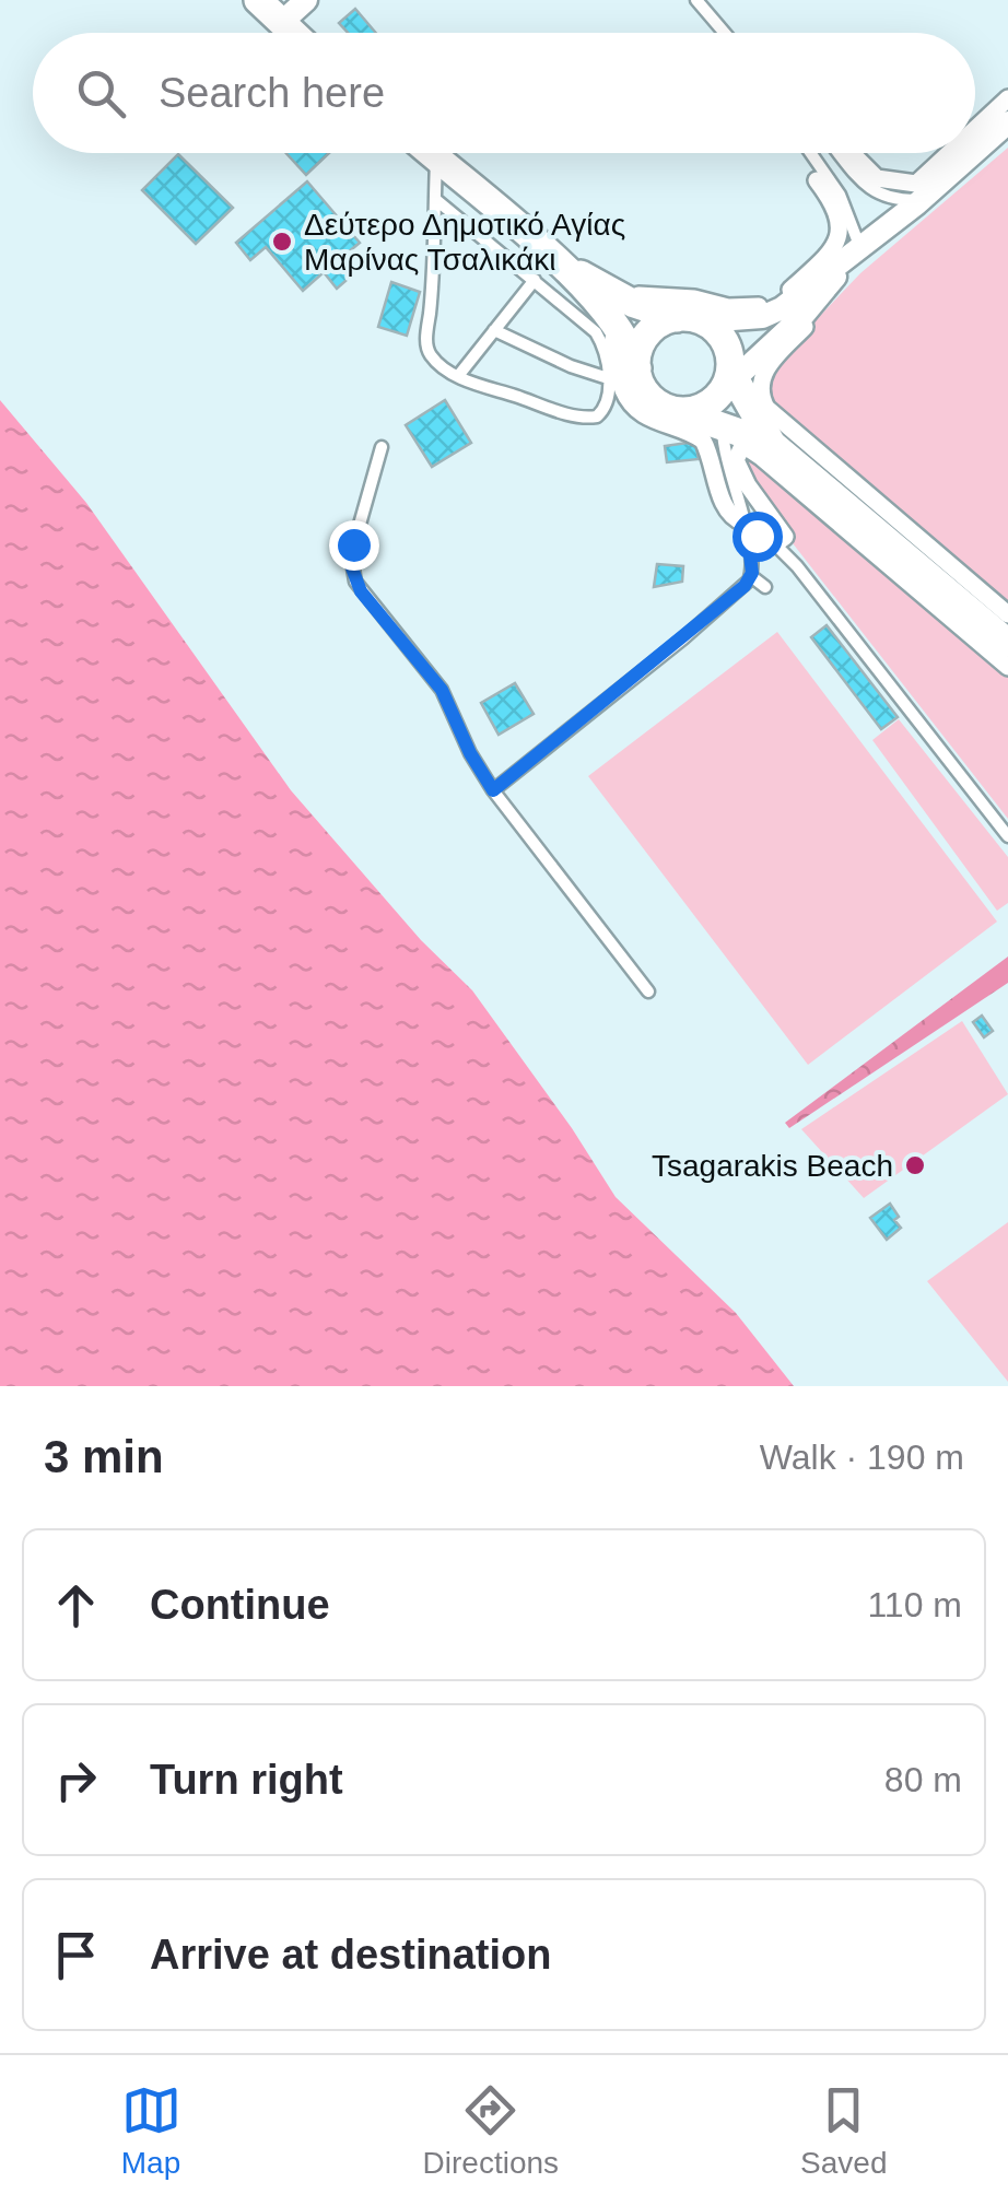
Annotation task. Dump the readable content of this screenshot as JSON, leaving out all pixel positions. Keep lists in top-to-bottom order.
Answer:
{
  "places": ["Δεύτερο Δημοτικό Αγίας Μαρίνας Τσαλικάκι", "Tsagarakis Beach"],
  "page": {
    "search": "Search here",
    "heading": ["3 min", "Walk · 190 m"],
    "list": [
      ["Continue", "110 m"],
      ["Turn right", "80 m"],
      "Arrive at destination"
    ],
    "nav": ["Map", "Directions", "Saved"]
  }
}
